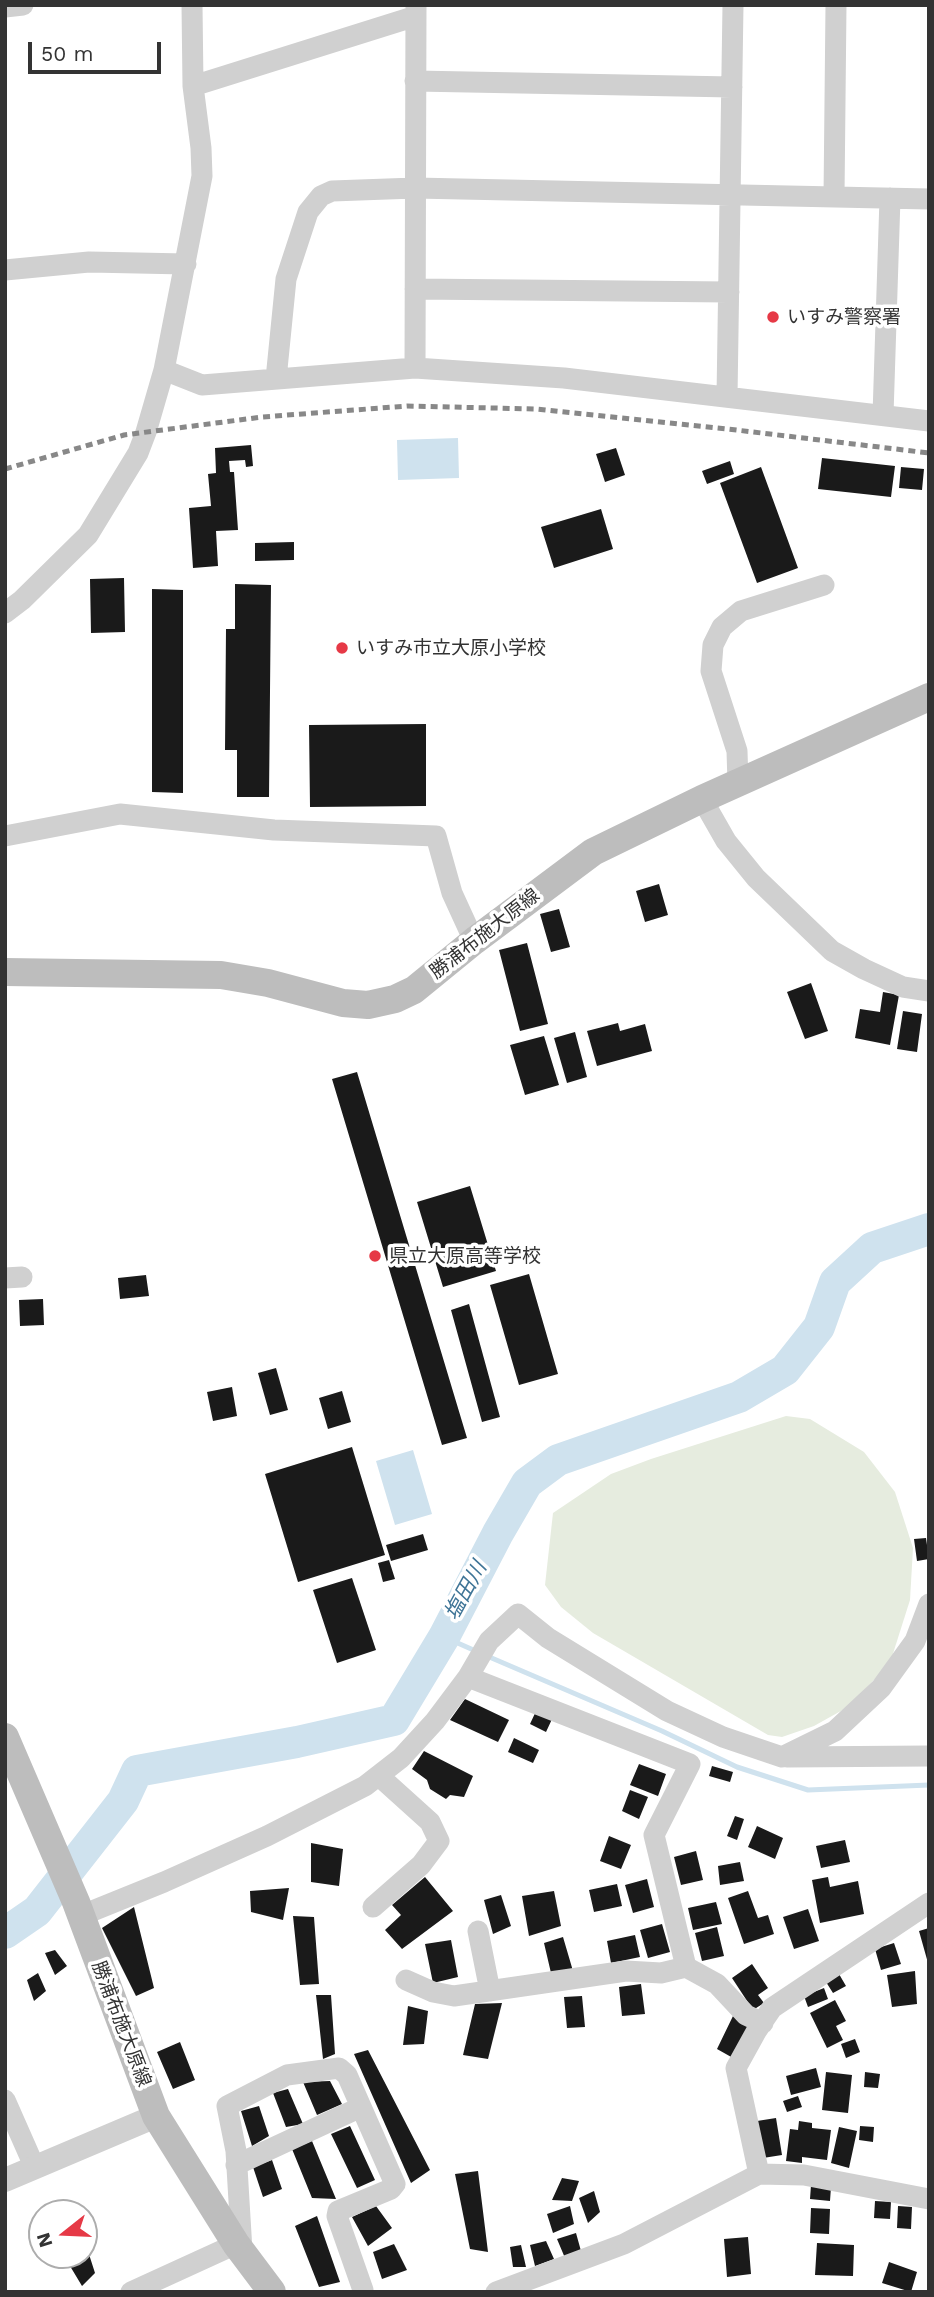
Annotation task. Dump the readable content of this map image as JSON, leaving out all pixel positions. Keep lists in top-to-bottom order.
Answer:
{
  "streets": {
    "main road": ["勝浦布施大原線"]
  },
  "water": ["塩田川"],
  "places": ["いすみ警察署", "いすみ市立大原小学校", "県立大原高等学校"],
  "scale_bar": "50 m",
  "north": "left"
}
